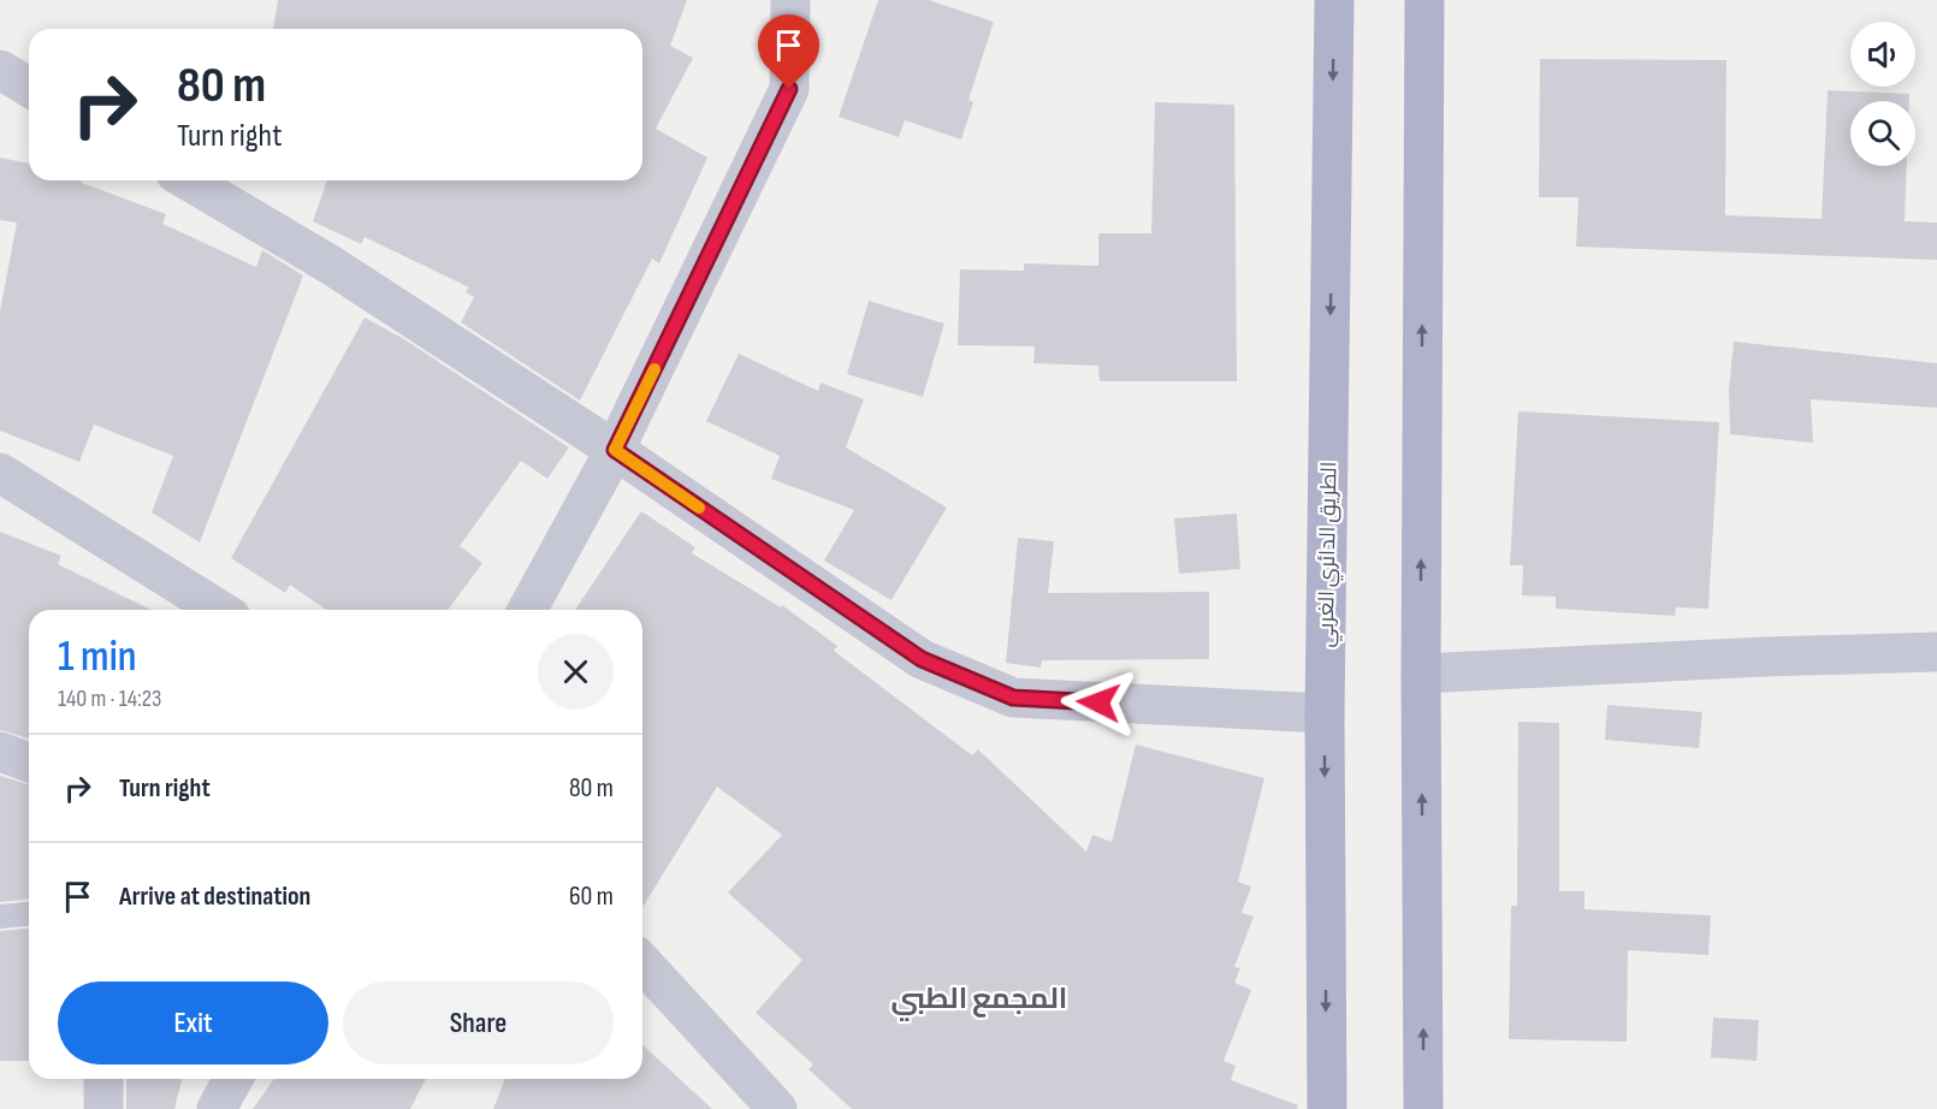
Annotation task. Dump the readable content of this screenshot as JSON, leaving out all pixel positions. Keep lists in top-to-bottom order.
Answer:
{
  "streets": {
    "main road": ["الطريق الدائري الغربي"]
  },
  "districts": ["المجمع الطبي"],
  "page": {
    "turn": ["80 m", "Turn right"],
    "heading": ["1 min", "140 m · 14:23"],
    "list": [
      {
        "name": "Turn right",
        "value": "80 m"
      },
      {
        "name": "Arrive at destination",
        "value": "60 m"
      }
    ],
    "buttons": ["Exit", "Share"]
  }
}
